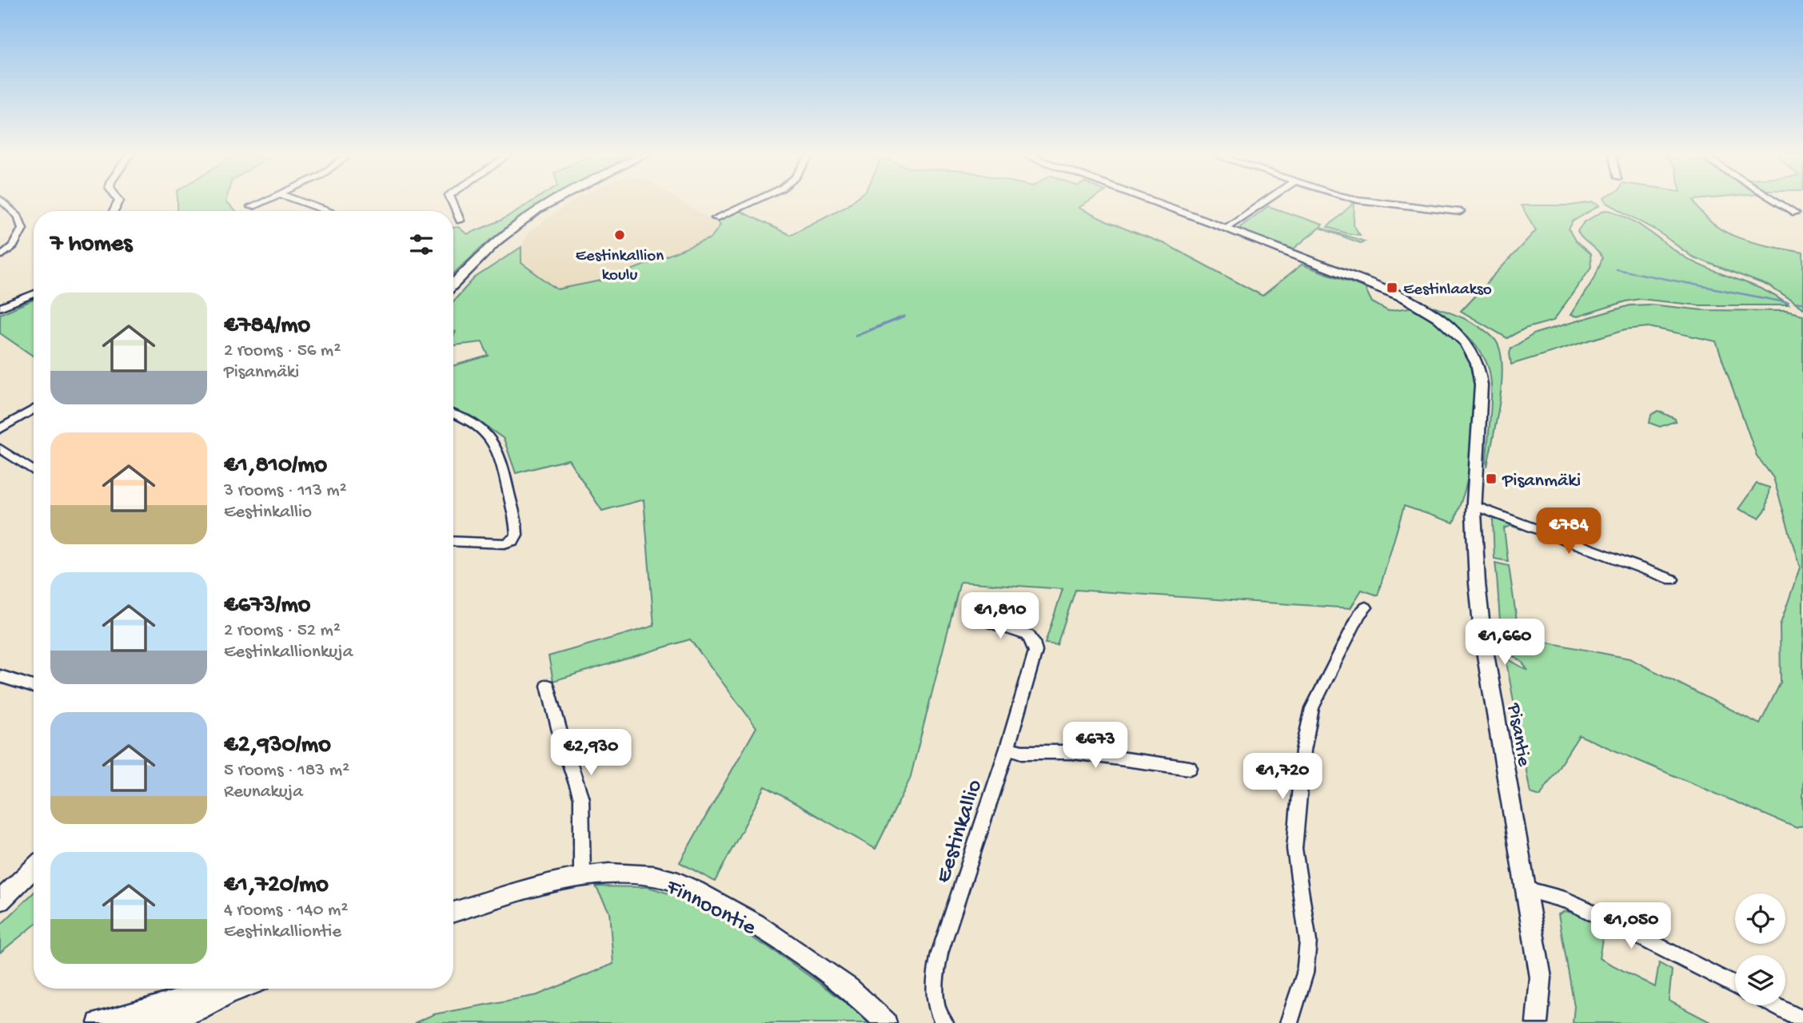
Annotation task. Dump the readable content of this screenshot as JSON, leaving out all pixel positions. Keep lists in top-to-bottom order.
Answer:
{
  "streets": {
    "street": ["Pisantie", "Eestinkallio", "Finnoontie"]
  },
  "places": {
    "other": ["Eestinkallion koulu"],
    "transit": ["Eestinlaakso", "Pisanmäki"]
  },
  "page": {
    "heading": "7 homes",
    "list": [
      {
        "name": "€784/mo",
        "note": "2 rooms · 56 m² · Pisanmäki"
      },
      {
        "name": "€1,810/mo",
        "note": "3 rooms · 113 m² · Eestinkallio"
      },
      {
        "name": "€673/mo",
        "note": "2 rooms · 52 m² · Eestinkallionkuja"
      },
      {
        "name": "€2,930/mo",
        "note": "5 rooms · 183 m² · Reunakuja"
      },
      {
        "name": "€1,720/mo",
        "note": "4 rooms · 140 m² · Eestinkalliontie"
      }
    ],
    "price": [
      "€784",
      "€1,810",
      "€1,660",
      "€673",
      "€2,930",
      "€1,720",
      "€1,050"
    ]
  }
}
